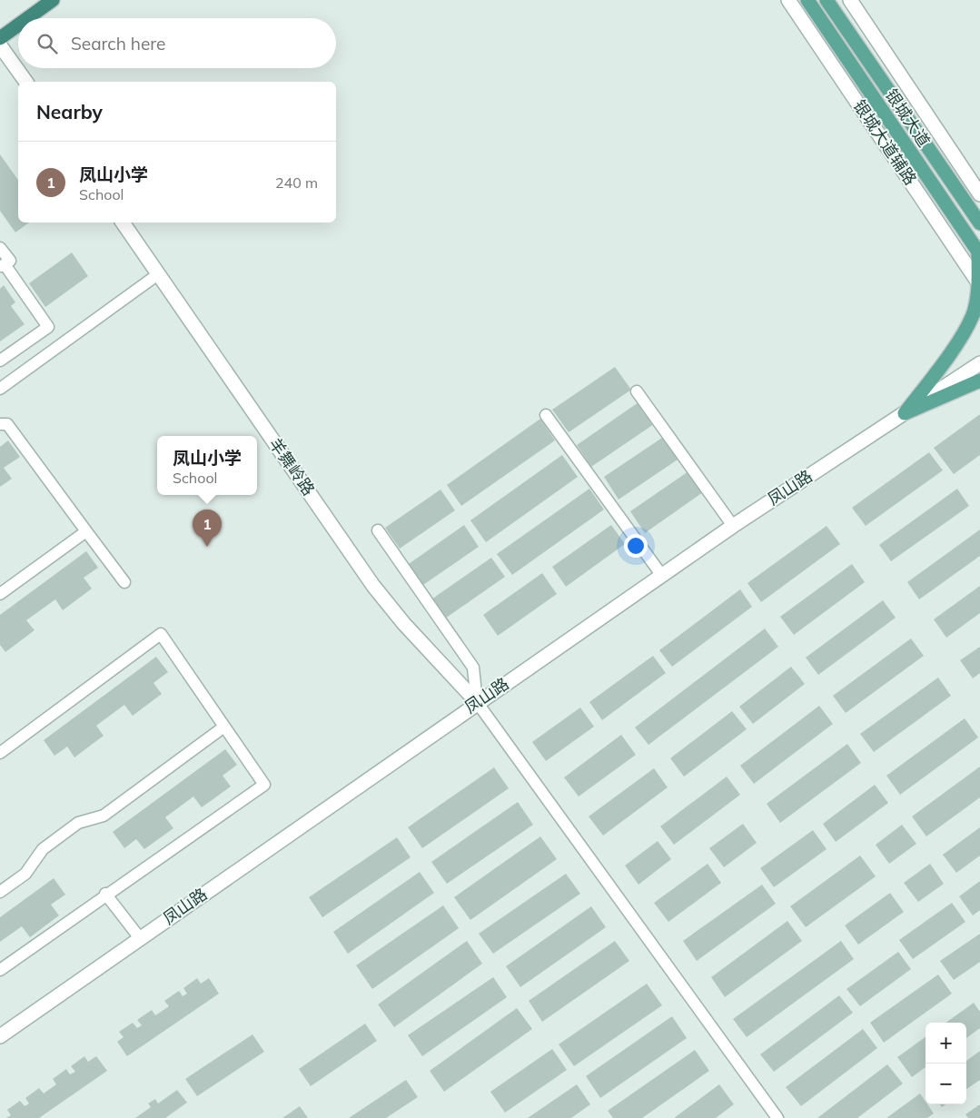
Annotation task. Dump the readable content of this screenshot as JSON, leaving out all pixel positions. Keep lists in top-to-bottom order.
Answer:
{
  "streets": {
    "main road": ["银城大道"],
    "street": ["银城大道辅路", "羊舞岭路", "凤山路"]
  },
  "crossings": [
    ["羊舞岭路", "凤山路"]
  ],
  "page": {
    "search": "Search here",
    "heading": "Nearby",
    "list": [
      {
        "mark": "1",
        "name": "凤山小学",
        "note": "School",
        "value": "240 m"
      }
    ],
    "popup": ["凤山小学", "School"],
    "pins": "1",
    "map_buttons": ["+", "−"]
  }
}
